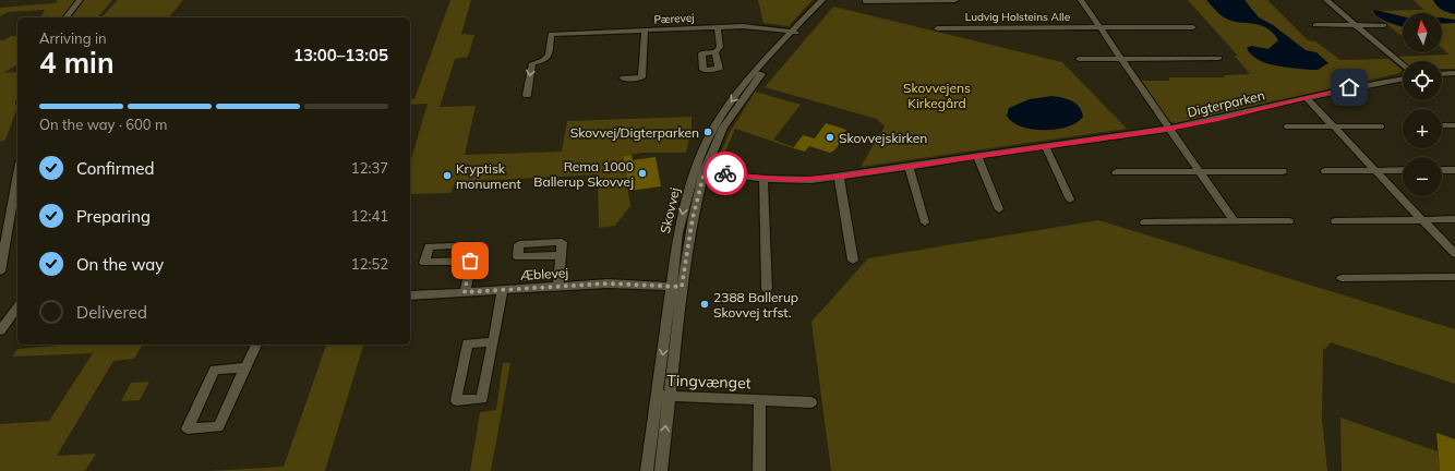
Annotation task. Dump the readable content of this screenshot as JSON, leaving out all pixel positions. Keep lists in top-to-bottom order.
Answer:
{
  "streets": {
    "street": [
      "Ludvig Holsteins Alle",
      "Pærevej",
      "Digterparken",
      "Skovvej",
      "Æblevej",
      "Tingvænget"
    ]
  },
  "crossings": [
    ["Ludvig Holsteins Alle", "Digterparken"],
    ["Pærevej", "Skovvej"],
    ["Digterparken", "Skovvej"],
    ["Skovvej", "Æblevej"],
    ["Skovvej", "Tingvænget"]
  ],
  "one_way": ["Pærevej"],
  "parks": ["Skovvejens Kirkegård"],
  "places": [
    "Skovvej/Digterparken",
    "Skovvejskirken",
    "Rema 1000 Ballerup Skovvej",
    "Kryptisk monument",
    "2388 Ballerup Skovvej trfst."
  ],
  "north": "top",
  "page": {
    "map_buttons": ["+", "−"],
    "heading": ["4 min", "Arriving in", "13:00–13:05"],
    "bar": "On the way · 600 m",
    "list": [
      ["Confirmed", "12:37"],
      ["Preparing", "12:41"],
      ["On the way", "12:52"],
      "Delivered"
    ]
  }
}
